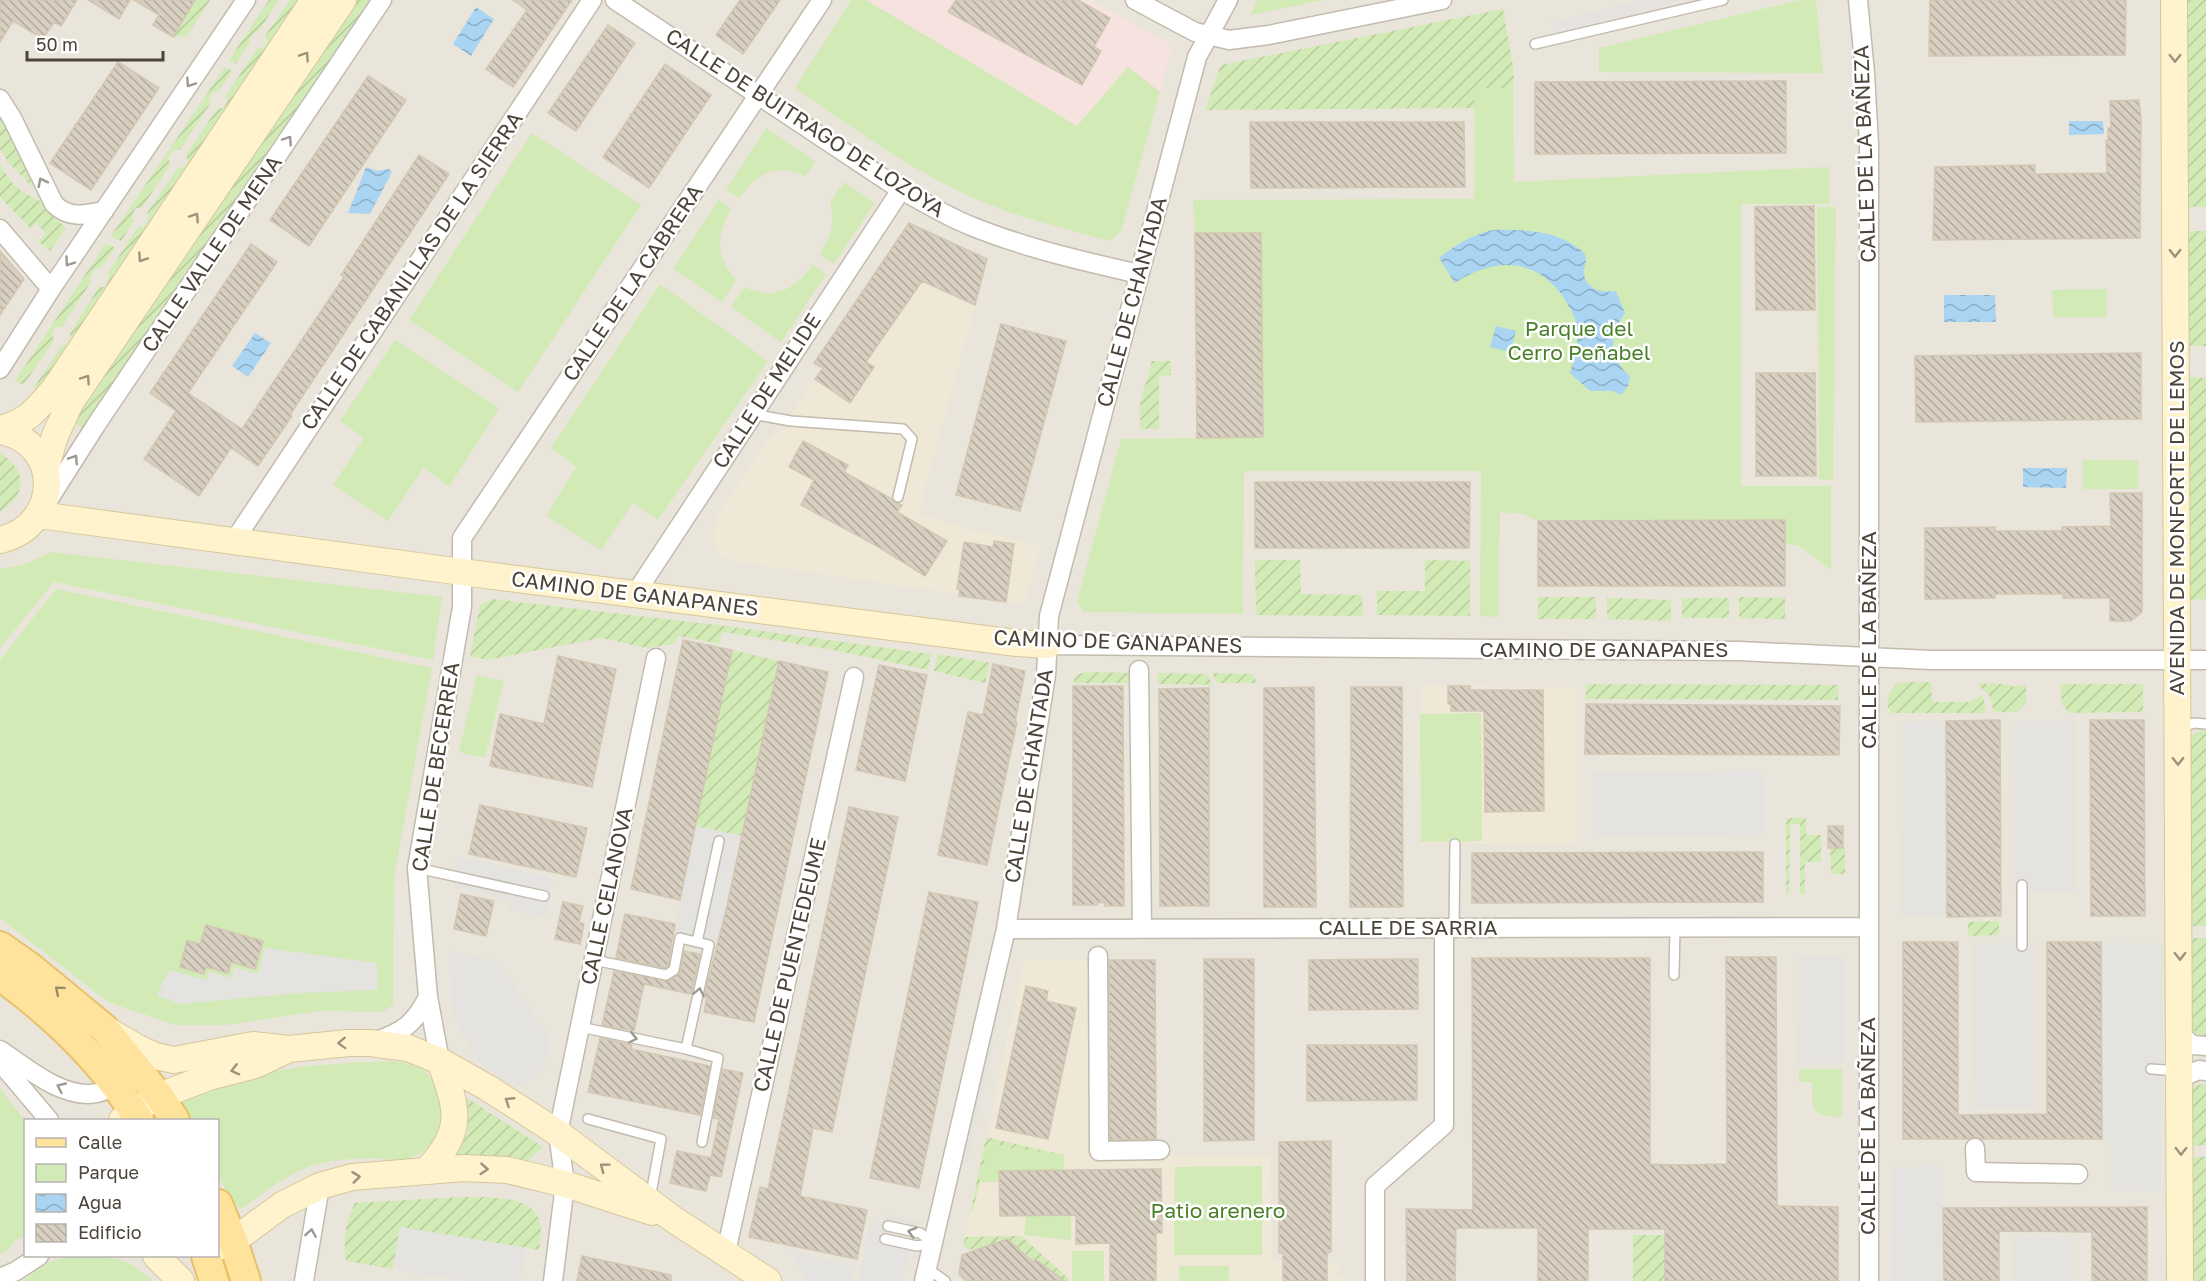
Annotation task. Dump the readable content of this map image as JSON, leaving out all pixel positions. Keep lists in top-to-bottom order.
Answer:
{
  "streets": {
    "street": [
      "CALLE DE BUITRAGO DE LOZOYA",
      "CALLE DE LA BAÑEZA",
      "CALLE VALLE DE MENA",
      "CALLE DE CABANILLAS DE LA SIERRA",
      "CALLE DE LA CABRERA",
      "CALLE DE CHANTADA",
      "CALLE DE MELIDE",
      "AVENIDA DE MONFORTE DE LEMOS",
      "CAMINO DE GANAPANES",
      "CALLE DE BECERREA",
      "CALLE CELANOVA",
      "CALLE DE SARRIA",
      "CALLE DE PUENTEDEUME"
    ]
  },
  "crossings": [
    ["CALLE DE BUITRAGO DE LOZOYA", "CALLE DE LA CABRERA"],
    ["CALLE DE BUITRAGO DE LOZOYA", "CALLE DE CHANTADA"],
    ["CALLE DE BUITRAGO DE LOZOYA", "CALLE DE MELIDE"],
    ["CALLE DE LA BAÑEZA", "CAMINO DE GANAPANES"],
    ["CALLE DE LA BAÑEZA", "CALLE DE SARRIA"],
    ["CALLE VALLE DE MENA", "CAMINO DE GANAPANES"],
    ["CALLE DE CABANILLAS DE LA SIERRA", "CAMINO DE GANAPANES"],
    ["CALLE DE LA CABRERA", "CAMINO DE GANAPANES"],
    ["CALLE DE LA CABRERA", "CALLE DE BECERREA"],
    ["CALLE DE CHANTADA", "CAMINO DE GANAPANES"],
    ["CALLE DE CHANTADA", "CALLE DE SARRIA"],
    ["CALLE DE MELIDE", "CAMINO DE GANAPANES"],
    ["AVENIDA DE MONFORTE DE LEMOS", "CAMINO DE GANAPANES"],
    ["CAMINO DE GANAPANES", "CALLE DE BECERREA"]
  ],
  "one_way": ["AVENIDA DE MONFORTE DE LEMOS"],
  "parks": ["Parque del Cerro Peñabel", "Patio arenero"],
  "legend": [
    "Calle",
    "Parque",
    "Agua",
    "Edificio"
  ],
  "scale_bar": "50 m"
}
